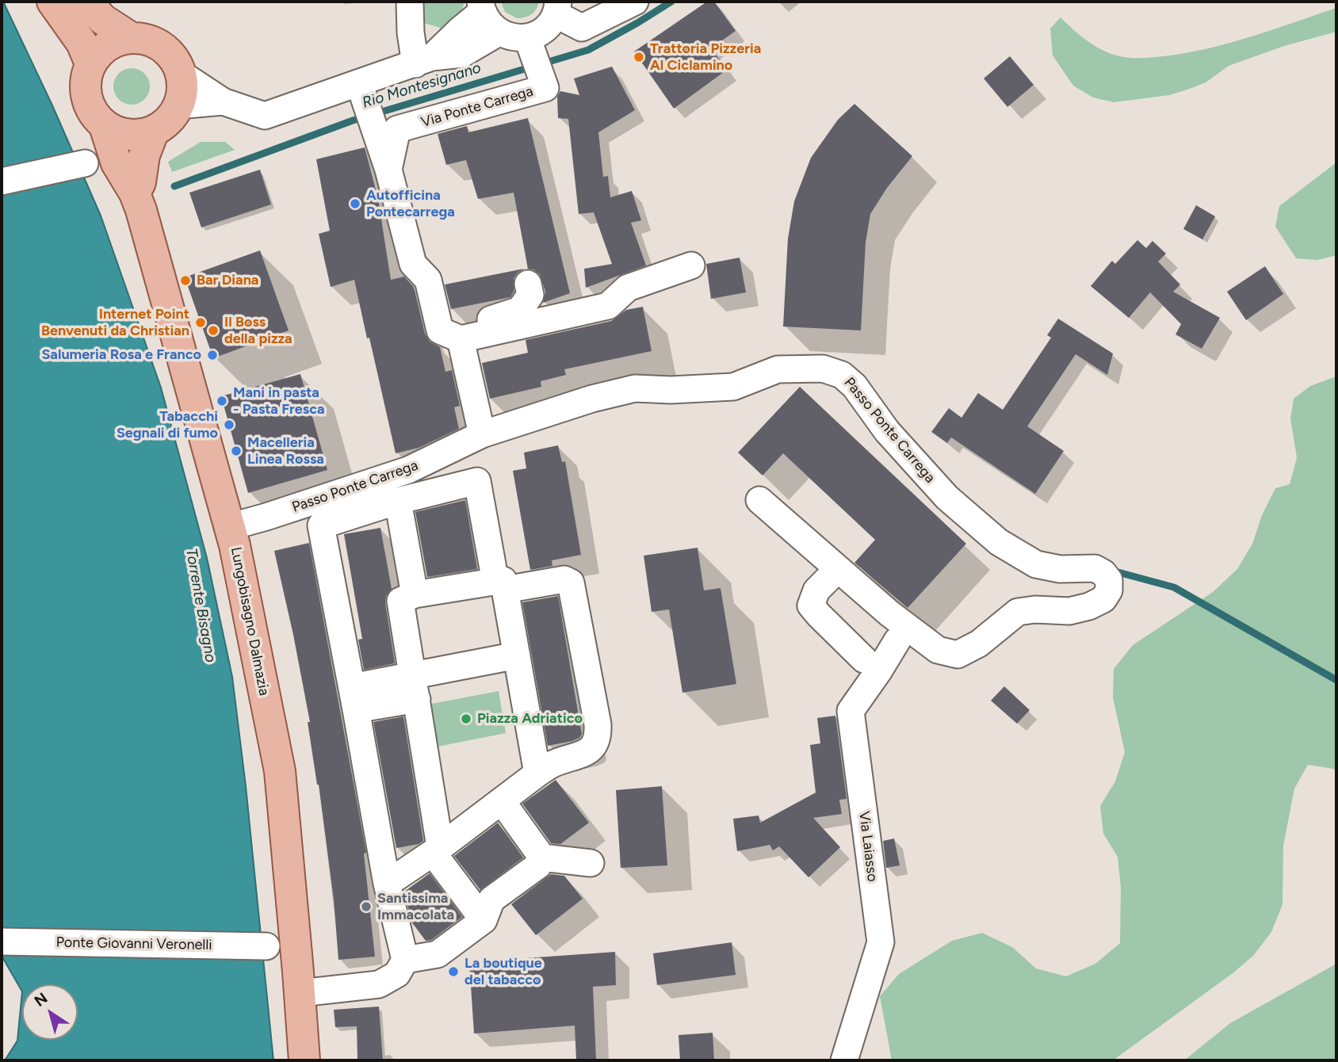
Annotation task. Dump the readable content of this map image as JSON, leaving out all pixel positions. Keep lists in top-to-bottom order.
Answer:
{
  "streets": {
    "main road": ["Lungobisagno Dalmazia"],
    "street": [
      "Via Ponte Carrega",
      "Passo Ponte Carrega",
      "Via Laiasso",
      "Ponte Giovanni Veronelli"
    ]
  },
  "crossings": [
    ["Passo Ponte Carrega", "Lungobisagno Dalmazia"]
  ],
  "water": ["Rio Montesignano", "Torrente Bisagno"],
  "places": [
    "Trattoria Pizzeria Al Ciclamino",
    "Autofficina Pontecarrega",
    "Bar Diana",
    "Internet Point Benvenuti da Christian",
    "Il Boss della pizza",
    "Salumeria Rosa e Franco",
    "Mani in pasta - Pasta Fresca",
    "Tabacchi Segnali di fumo",
    "Macelleria Linea Rossa",
    "Piazza Adriatico",
    "Santissima Immacolata",
    "La boutique del tabacco"
  ],
  "north": "top left"
}
